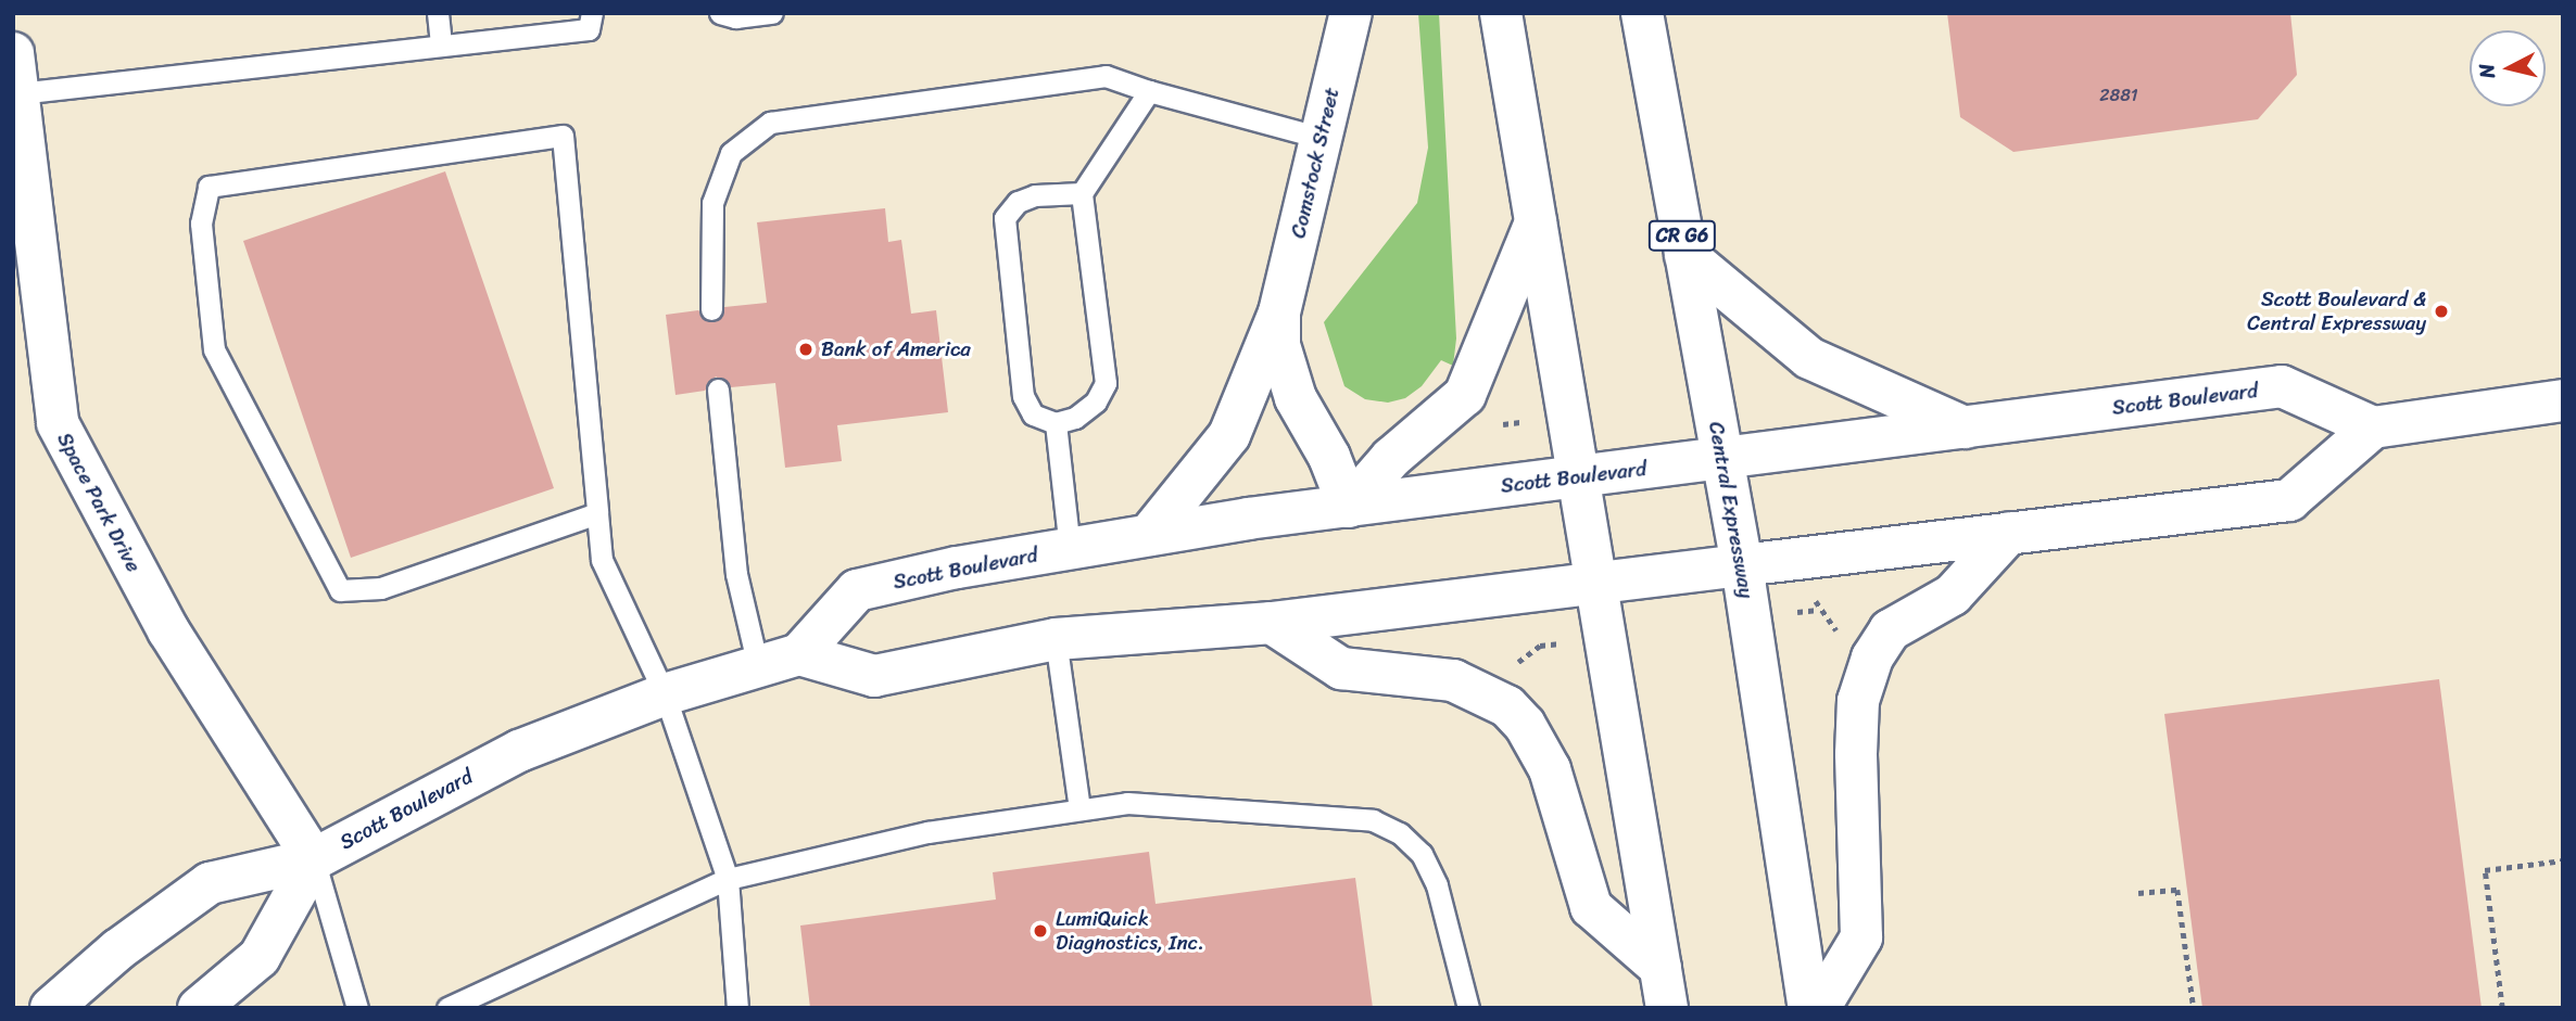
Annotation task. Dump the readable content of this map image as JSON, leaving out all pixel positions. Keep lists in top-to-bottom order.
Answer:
{
  "streets": {
    "main road": [
      "Comstock Street",
      "CR G6",
      "Scott Boulevard",
      "Space Park Drive",
      "Central Expressway"
    ]
  },
  "crossings": [
    ["Scott Boulevard", "Space Park Drive"],
    ["Scott Boulevard", "Central Expressway"]
  ],
  "places": ["Scott Boulevard & Central Expressway", "Bank of America", "LumiQuick Diagnostics, Inc."],
  "house_numbers": ["2881"],
  "north": "left"
}
